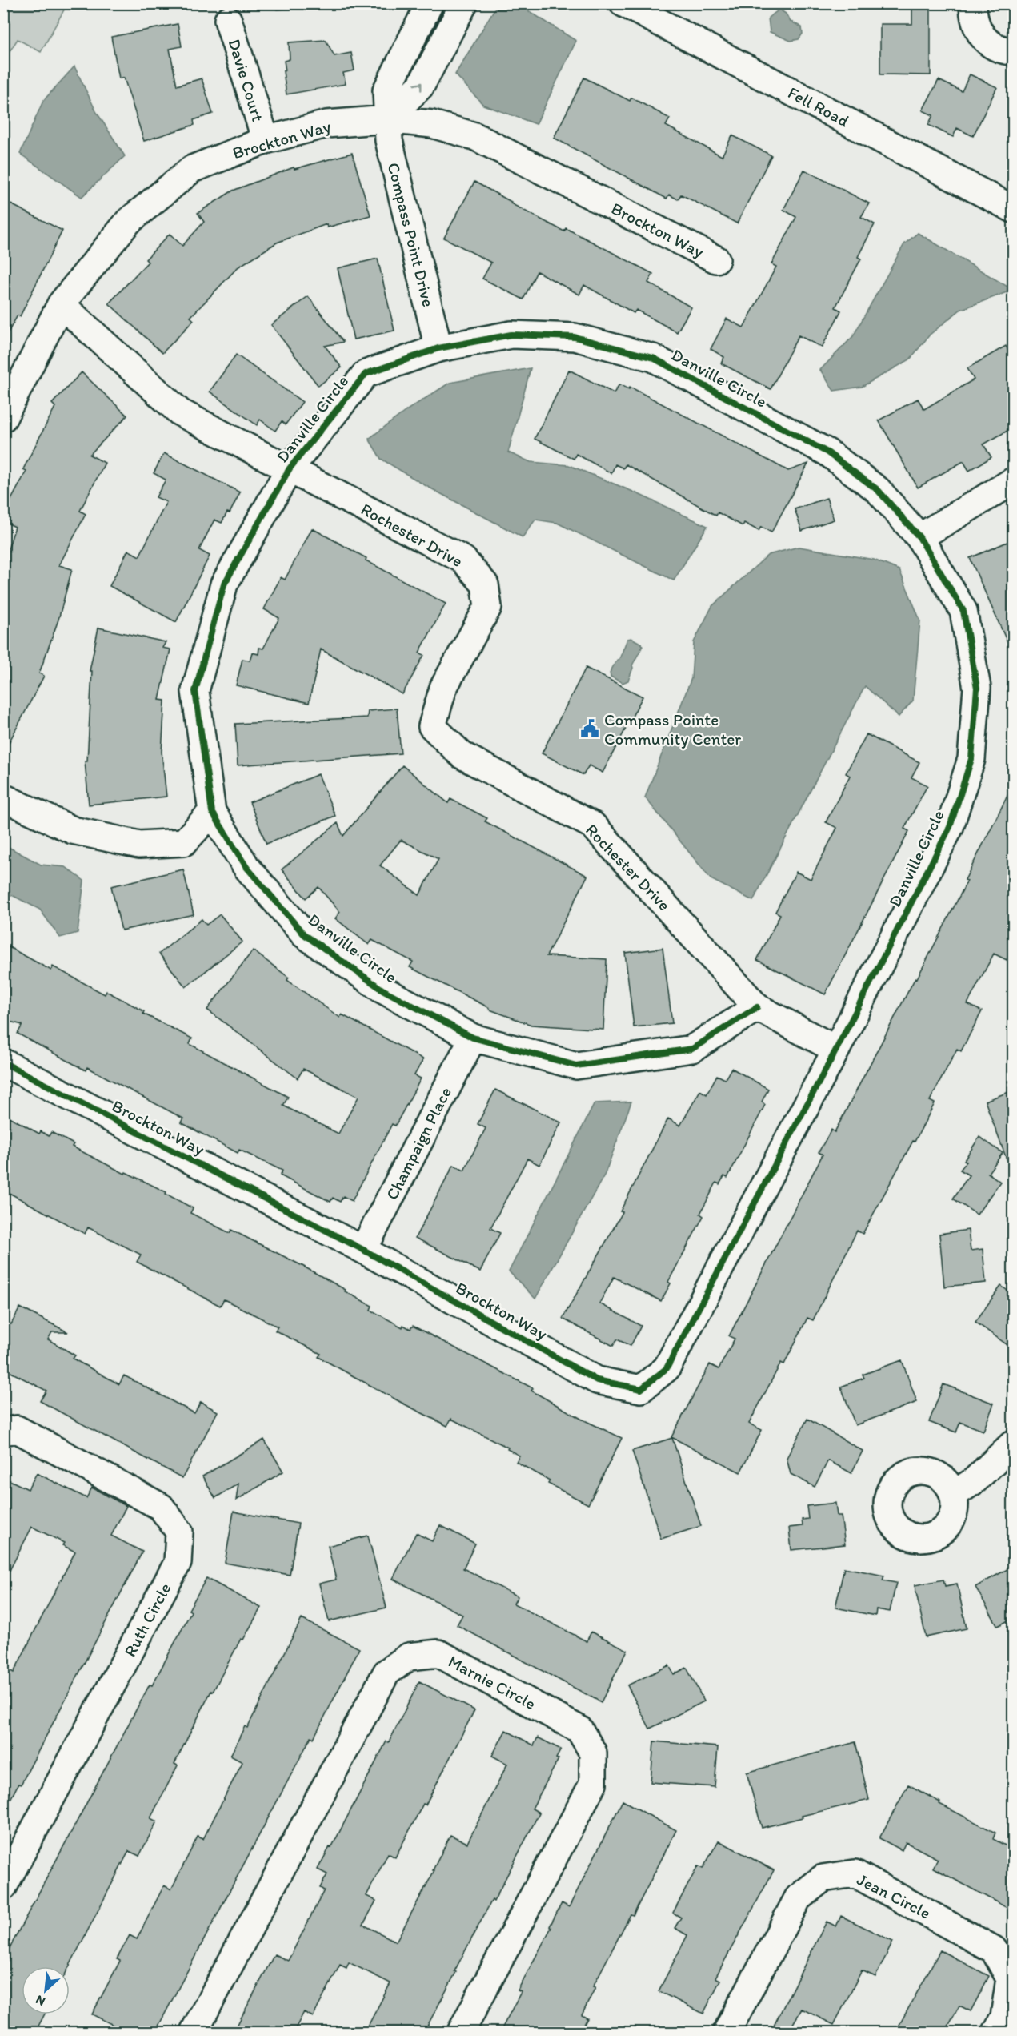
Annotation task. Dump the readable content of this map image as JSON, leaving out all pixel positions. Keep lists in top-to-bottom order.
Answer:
{
  "streets": {
    "street": [
      "Davie Court",
      "Fell Road",
      "Brockton Way",
      "Compass Point Drive",
      "Danville Circle",
      "Rochester Drive",
      "Champaign Place",
      "Ruth Circle",
      "Marnie Circle",
      "Jean Circle"
    ]
  },
  "crossings": [
    ["Davie Court", "Brockton Way"],
    ["Brockton Way", "Compass Point Drive"],
    ["Brockton Way", "Danville Circle"],
    ["Brockton Way", "Rochester Drive"],
    ["Brockton Way", "Champaign Place"],
    ["Compass Point Drive", "Danville Circle"],
    ["Danville Circle", "Rochester Drive"],
    ["Danville Circle", "Champaign Place"]
  ],
  "places": {
    "public building": ["Compass Pointe Community Center"]
  },
  "north": "bottom left"
}
